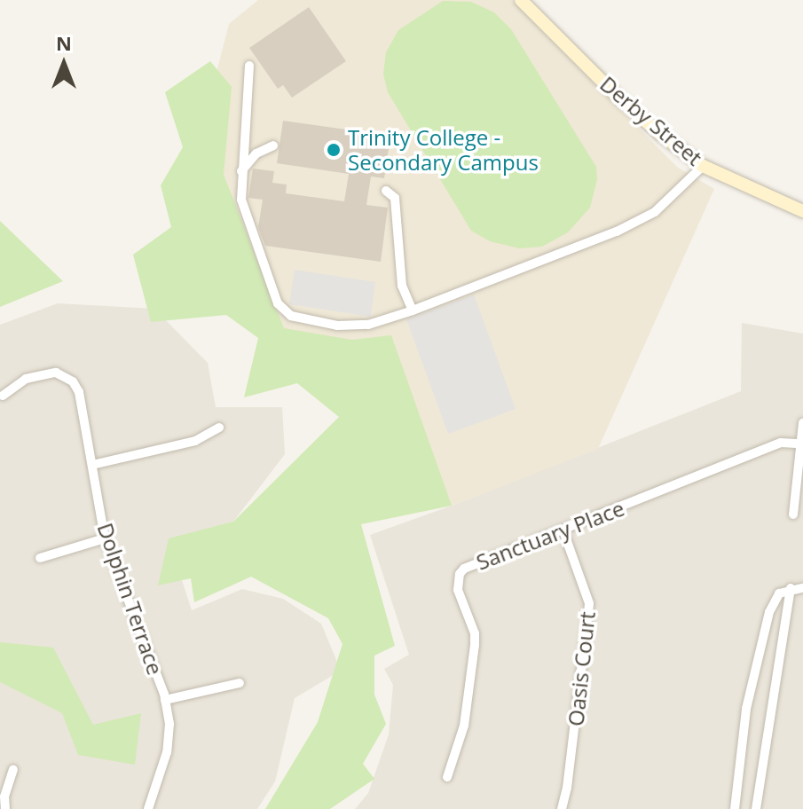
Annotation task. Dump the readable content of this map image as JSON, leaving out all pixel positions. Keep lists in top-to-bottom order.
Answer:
{
  "streets": {
    "main road": ["Derby Street"],
    "street": ["Sanctuary Place", "Dolphin Terrace", "Oasis Court"]
  },
  "crossings": [
    ["Sanctuary Place", "Oasis Court"]
  ],
  "places": ["Trinity College - Secondary Campus"],
  "north": "top"
}
